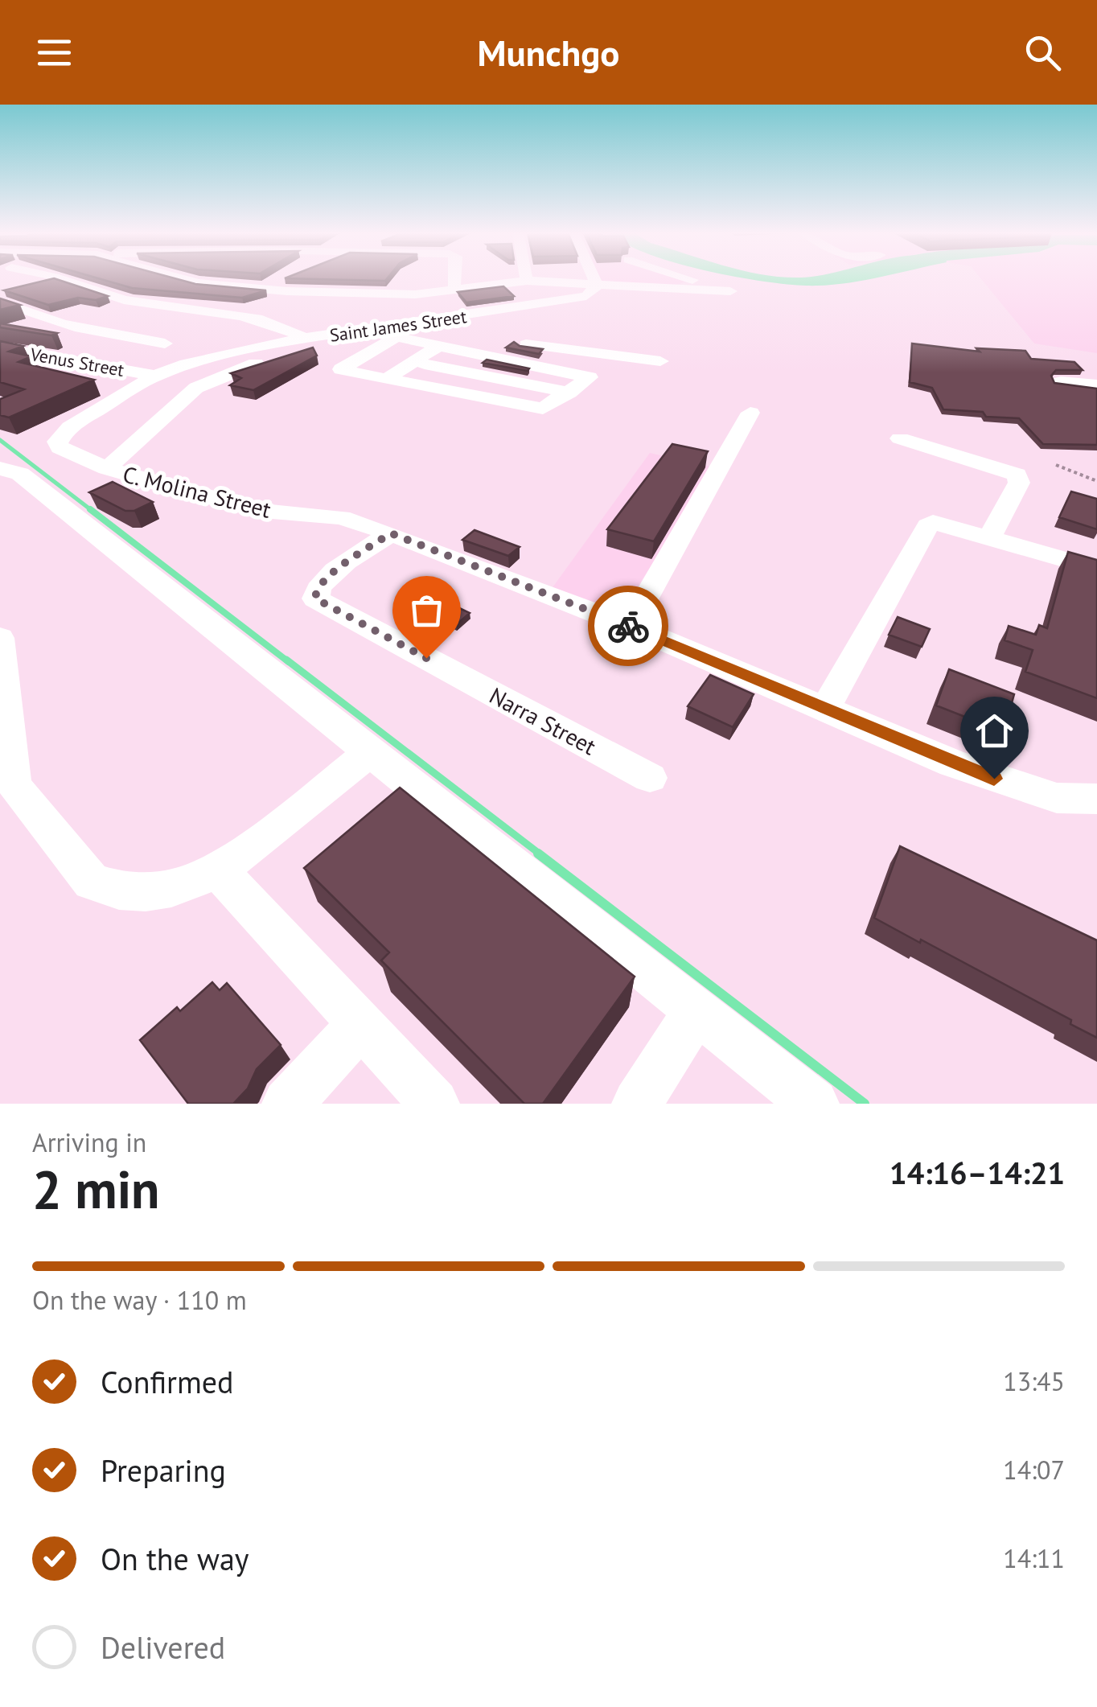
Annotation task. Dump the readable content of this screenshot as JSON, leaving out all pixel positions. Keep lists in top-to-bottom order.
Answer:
{
  "streets": {
    "street": [
      "Saint James Street",
      "Venus Street",
      "C. Molina Street",
      "Narra Street"
    ]
  },
  "crossings": [
    ["Saint James Street", "C. Molina Street"],
    ["Venus Street", "C. Molina Street"],
    ["C. Molina Street", "Narra Street"]
  ],
  "page": {
    "header": "Munchgo",
    "heading": ["2 min", "Arriving in", "14:16–14:21"],
    "bar": "On the way · 110 m",
    "list": [
      ["Confirmed", "13:45"],
      ["Preparing", "14:07"],
      ["On the way", "14:11"],
      "Delivered"
    ]
  }
}
